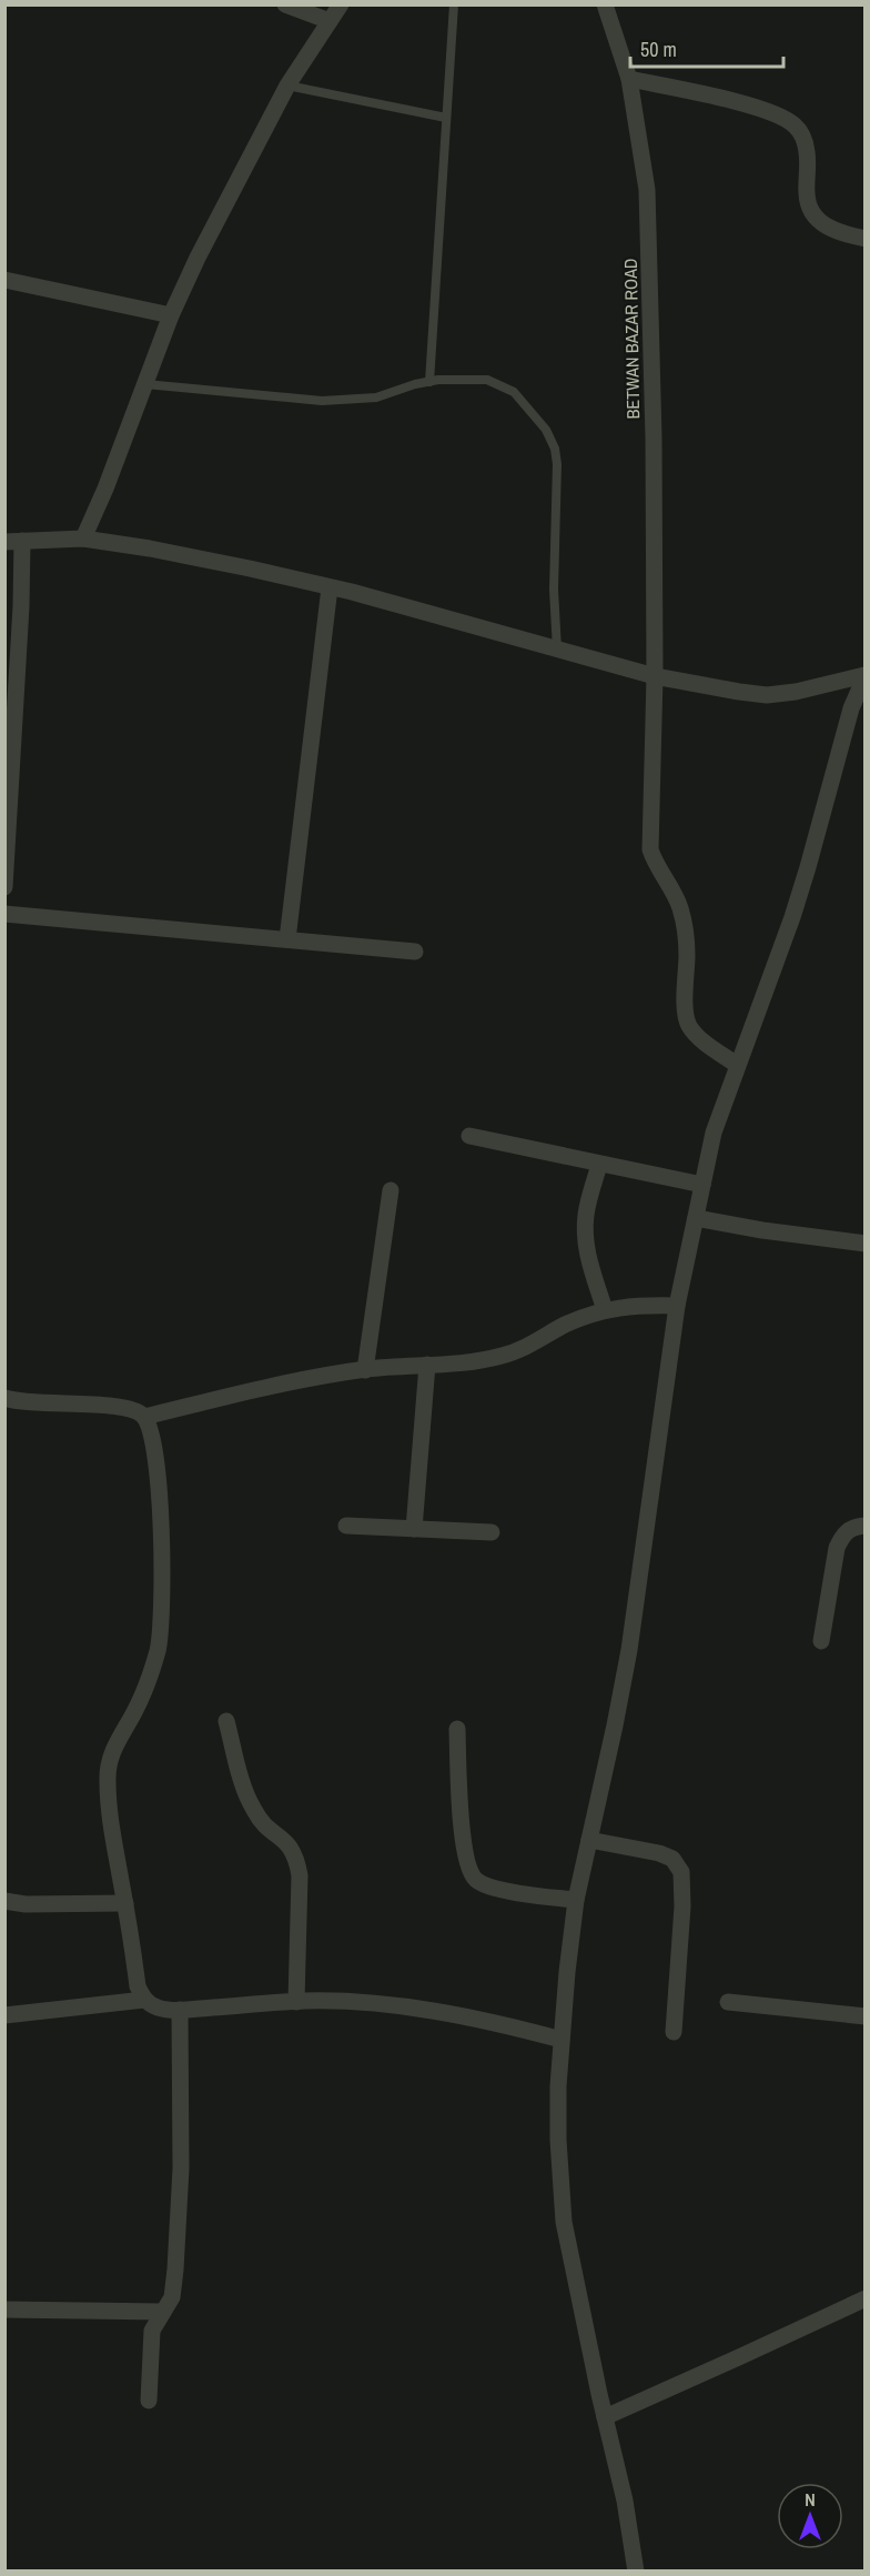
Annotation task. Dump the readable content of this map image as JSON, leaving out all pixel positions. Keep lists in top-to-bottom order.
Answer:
{
  "streets": {
    "street": ["BETWAN BAZAR ROAD"]
  },
  "scale_bar": "50 m",
  "north": "top"
}
